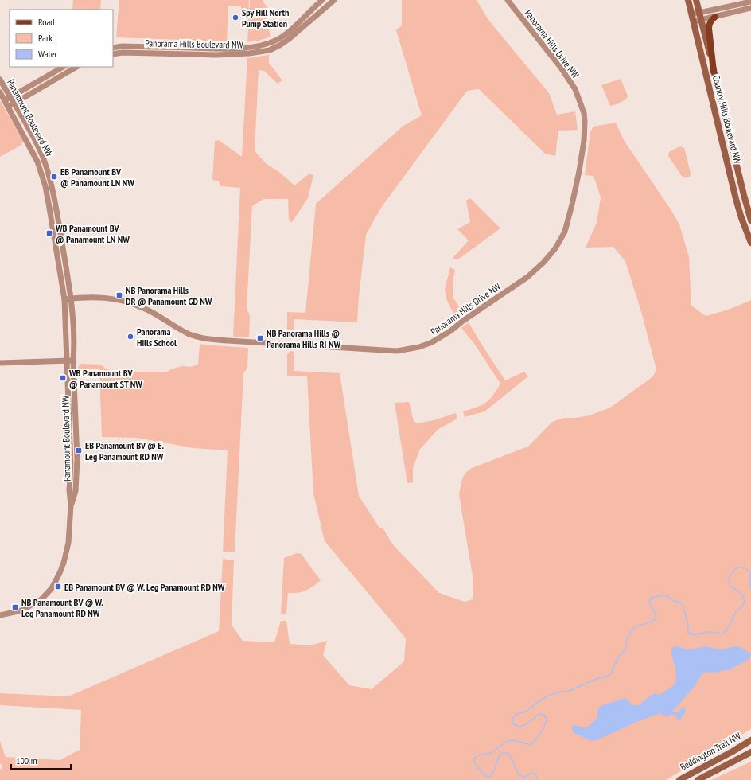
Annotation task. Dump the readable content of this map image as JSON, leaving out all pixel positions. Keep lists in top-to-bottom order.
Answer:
{
  "streets": {
    "main road": ["Country Hills Boulevard NW", "Beddington Trail NW"],
    "street": ["Panorama Hills Boulevard NW", "Panorama Hills Drive NW", "Panamount Boulevard NW"]
  },
  "crossings": [
    ["Panorama Hills Drive NW", "Panamount Boulevard NW"]
  ],
  "places": {
    "other": ["Spy Hill North Pump Station", "Panorama Hills School"],
    "transit": [
      "EB Panamount BV @ Panamount LN NW",
      "WB Panamount BV @ Panamount LN NW",
      "NB Panorama Hills DR @ Panamount GD NW",
      "NB Panorama Hills @ Panorama Hills RI NW",
      "WB Panamount BV @ Panamount ST NW",
      "EB Panamount BV @ E. Leg Panamount RD NW",
      "EB Panamount BV @ W. Leg Panamount RD NW",
      "NB Panamount BV @ W. Leg Panamount RD NW"
    ]
  },
  "legend": ["Road", "Park", "Water"],
  "scale_bar": "100 m"
}
